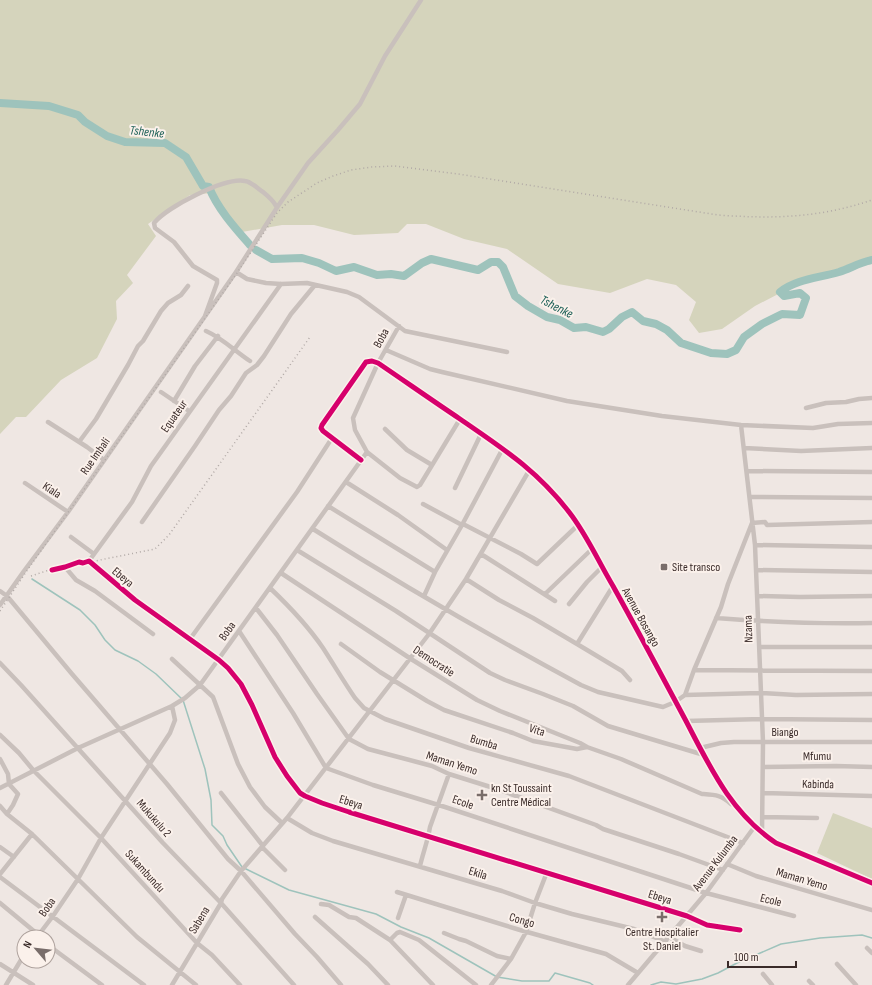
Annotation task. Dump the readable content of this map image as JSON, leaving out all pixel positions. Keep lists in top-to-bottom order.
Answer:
{
  "streets": {
    "street": [
      "Boba",
      "Equateur",
      "Rue Imbali",
      "Kiala",
      "Ebeya",
      "Avenue Bosango",
      "Nzama",
      "Democratie",
      "Vita",
      "Biango",
      "Bumba",
      "Mfumu",
      "Maman Yemo",
      "Kabinda",
      "Ecole",
      "Mukukulu 2",
      "Avenue Kulumba",
      "Sukambundu",
      "Ekila",
      "Sabena",
      "Congo"
    ]
  },
  "crossings": [
    ["Boba", "Ebeya"],
    ["Boba", "Avenue Bosango"],
    ["Boba", "Democratie"],
    ["Boba", "Bumba"],
    ["Boba", "Maman Yemo"],
    ["Boba", "Mukukulu 2"],
    ["Boba", "Sukambundu"],
    ["Equateur", "Ebeya"],
    ["Rue Imbali", "Kiala"],
    ["Ebeya", "Avenue Kulumba"],
    ["Ebeya", "Sabena"],
    ["Avenue Bosango", "Nzama"],
    ["Avenue Bosango", "Vita"],
    ["Avenue Bosango", "Biango"],
    ["Avenue Bosango", "Avenue Kulumba"],
    ["Avenue Bosango", "Sabena"],
    ["Nzama", "Biango"],
    ["Nzama", "Mfumu"],
    ["Nzama", "Kabinda"],
    ["Democratie", "Vita"],
    ["Democratie", "Sabena"],
    ["Vita", "Sabena"],
    ["Bumba", "Avenue Kulumba"],
    ["Bumba", "Sabena"],
    ["Maman Yemo", "Avenue Kulumba"],
    ["Maman Yemo", "Sabena"],
    ["Ecole", "Avenue Kulumba"],
    ["Ecole", "Sabena"],
    ["Mukukulu 2", "Sabena"],
    ["Avenue Kulumba", "Ekila"],
    ["Avenue Kulumba", "Congo"],
    ["Sukambundu", "Sabena"],
    ["Ekila", "Sabena"]
  ],
  "water": ["Tshenke"],
  "places": {
    "transit": ["Site transco"],
    "health": ["kn St Toussaint Centre Médical", "Centre Hospitalier St. Daniel"]
  },
  "scale_bar": "100 m",
  "north": "top left"
}
